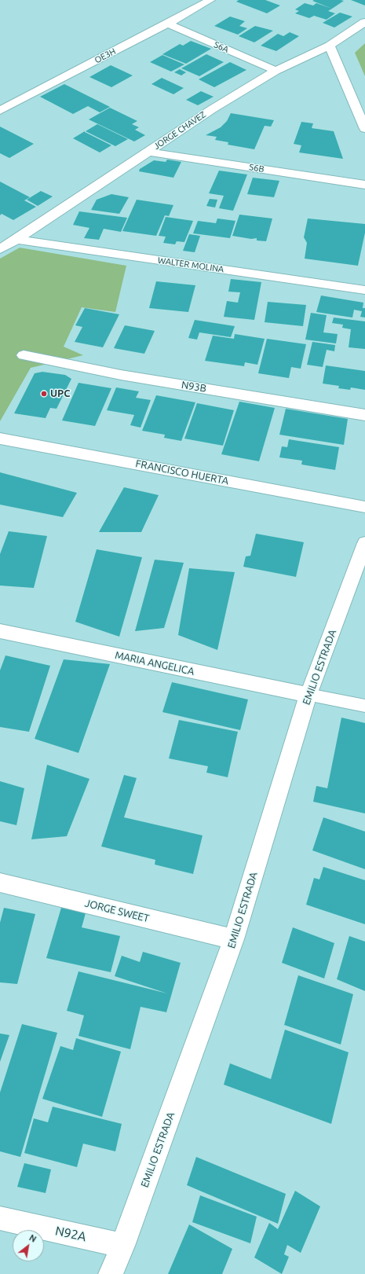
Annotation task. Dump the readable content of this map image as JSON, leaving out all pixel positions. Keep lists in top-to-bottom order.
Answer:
{
  "streets": {
    "street": [
      "S6A",
      "OE3H",
      "JORGE CHAVEZ",
      "S6B",
      "WALTER MOLINA",
      "N93B",
      "FRANCISCO HUERTA",
      "MARIA ANGELICA",
      "EMILIO ESTRADA",
      "JORGE SWEET",
      "N92A"
    ]
  },
  "crossings": [
    ["S6A", "OE3H"],
    ["S6A", "JORGE CHAVEZ"],
    ["JORGE CHAVEZ", "S6B"],
    ["JORGE CHAVEZ", "WALTER MOLINA"],
    ["MARIA ANGELICA", "EMILIO ESTRADA"],
    ["EMILIO ESTRADA", "JORGE SWEET"],
    ["EMILIO ESTRADA", "N92A"]
  ],
  "places": ["UPC"],
  "north": "top right"
}
